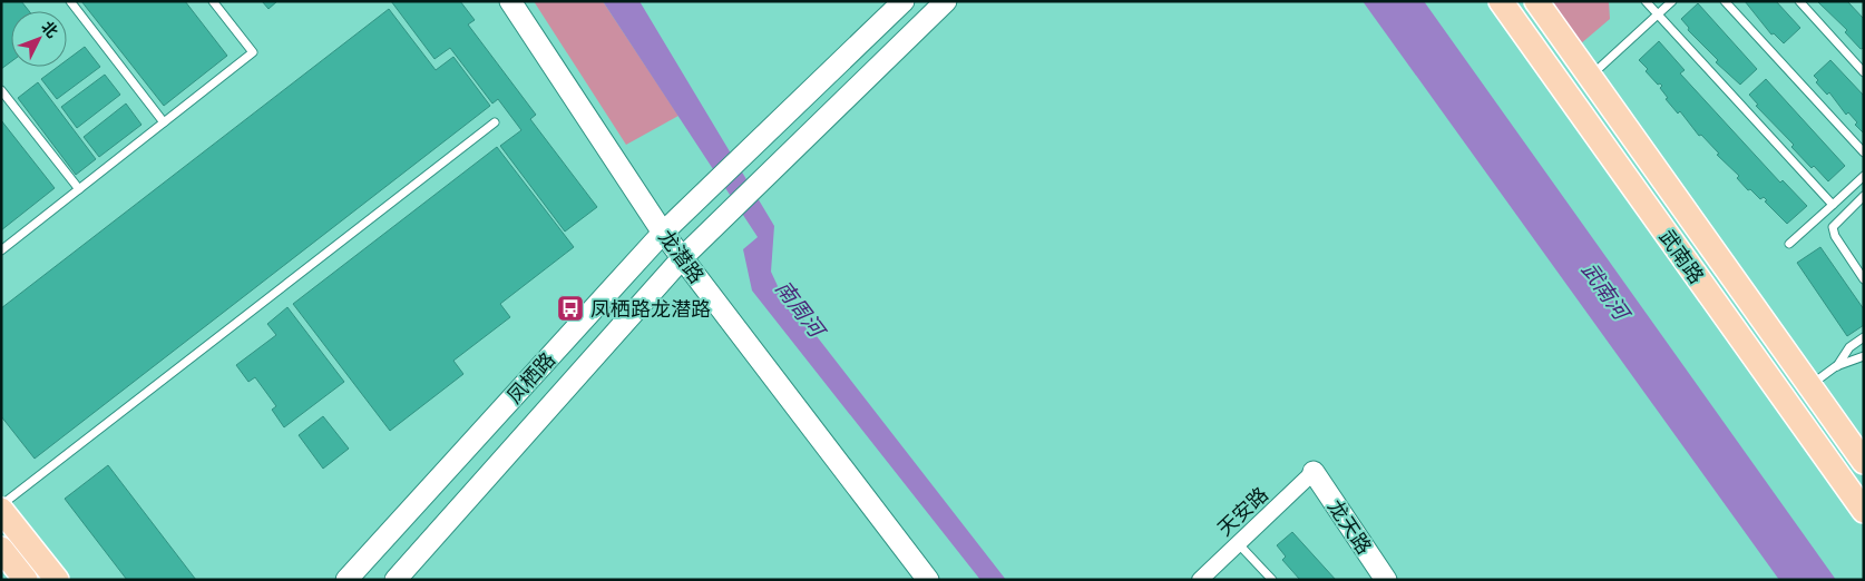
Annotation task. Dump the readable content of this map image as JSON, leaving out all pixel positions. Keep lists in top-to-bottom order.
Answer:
{
  "streets": {
    "main road": [
      "龙潜路",
      "武南路",
      "凤栖路",
      "龙天路"
    ],
    "street": ["天安路"]
  },
  "crossings": [
    ["龙潜路", "凤栖路"],
    ["天安路", "龙天路"]
  ],
  "water": ["武南河", "南周河"],
  "places": {
    "bus stop": ["凤栖路龙潜路"]
  },
  "north": "top right"
}
